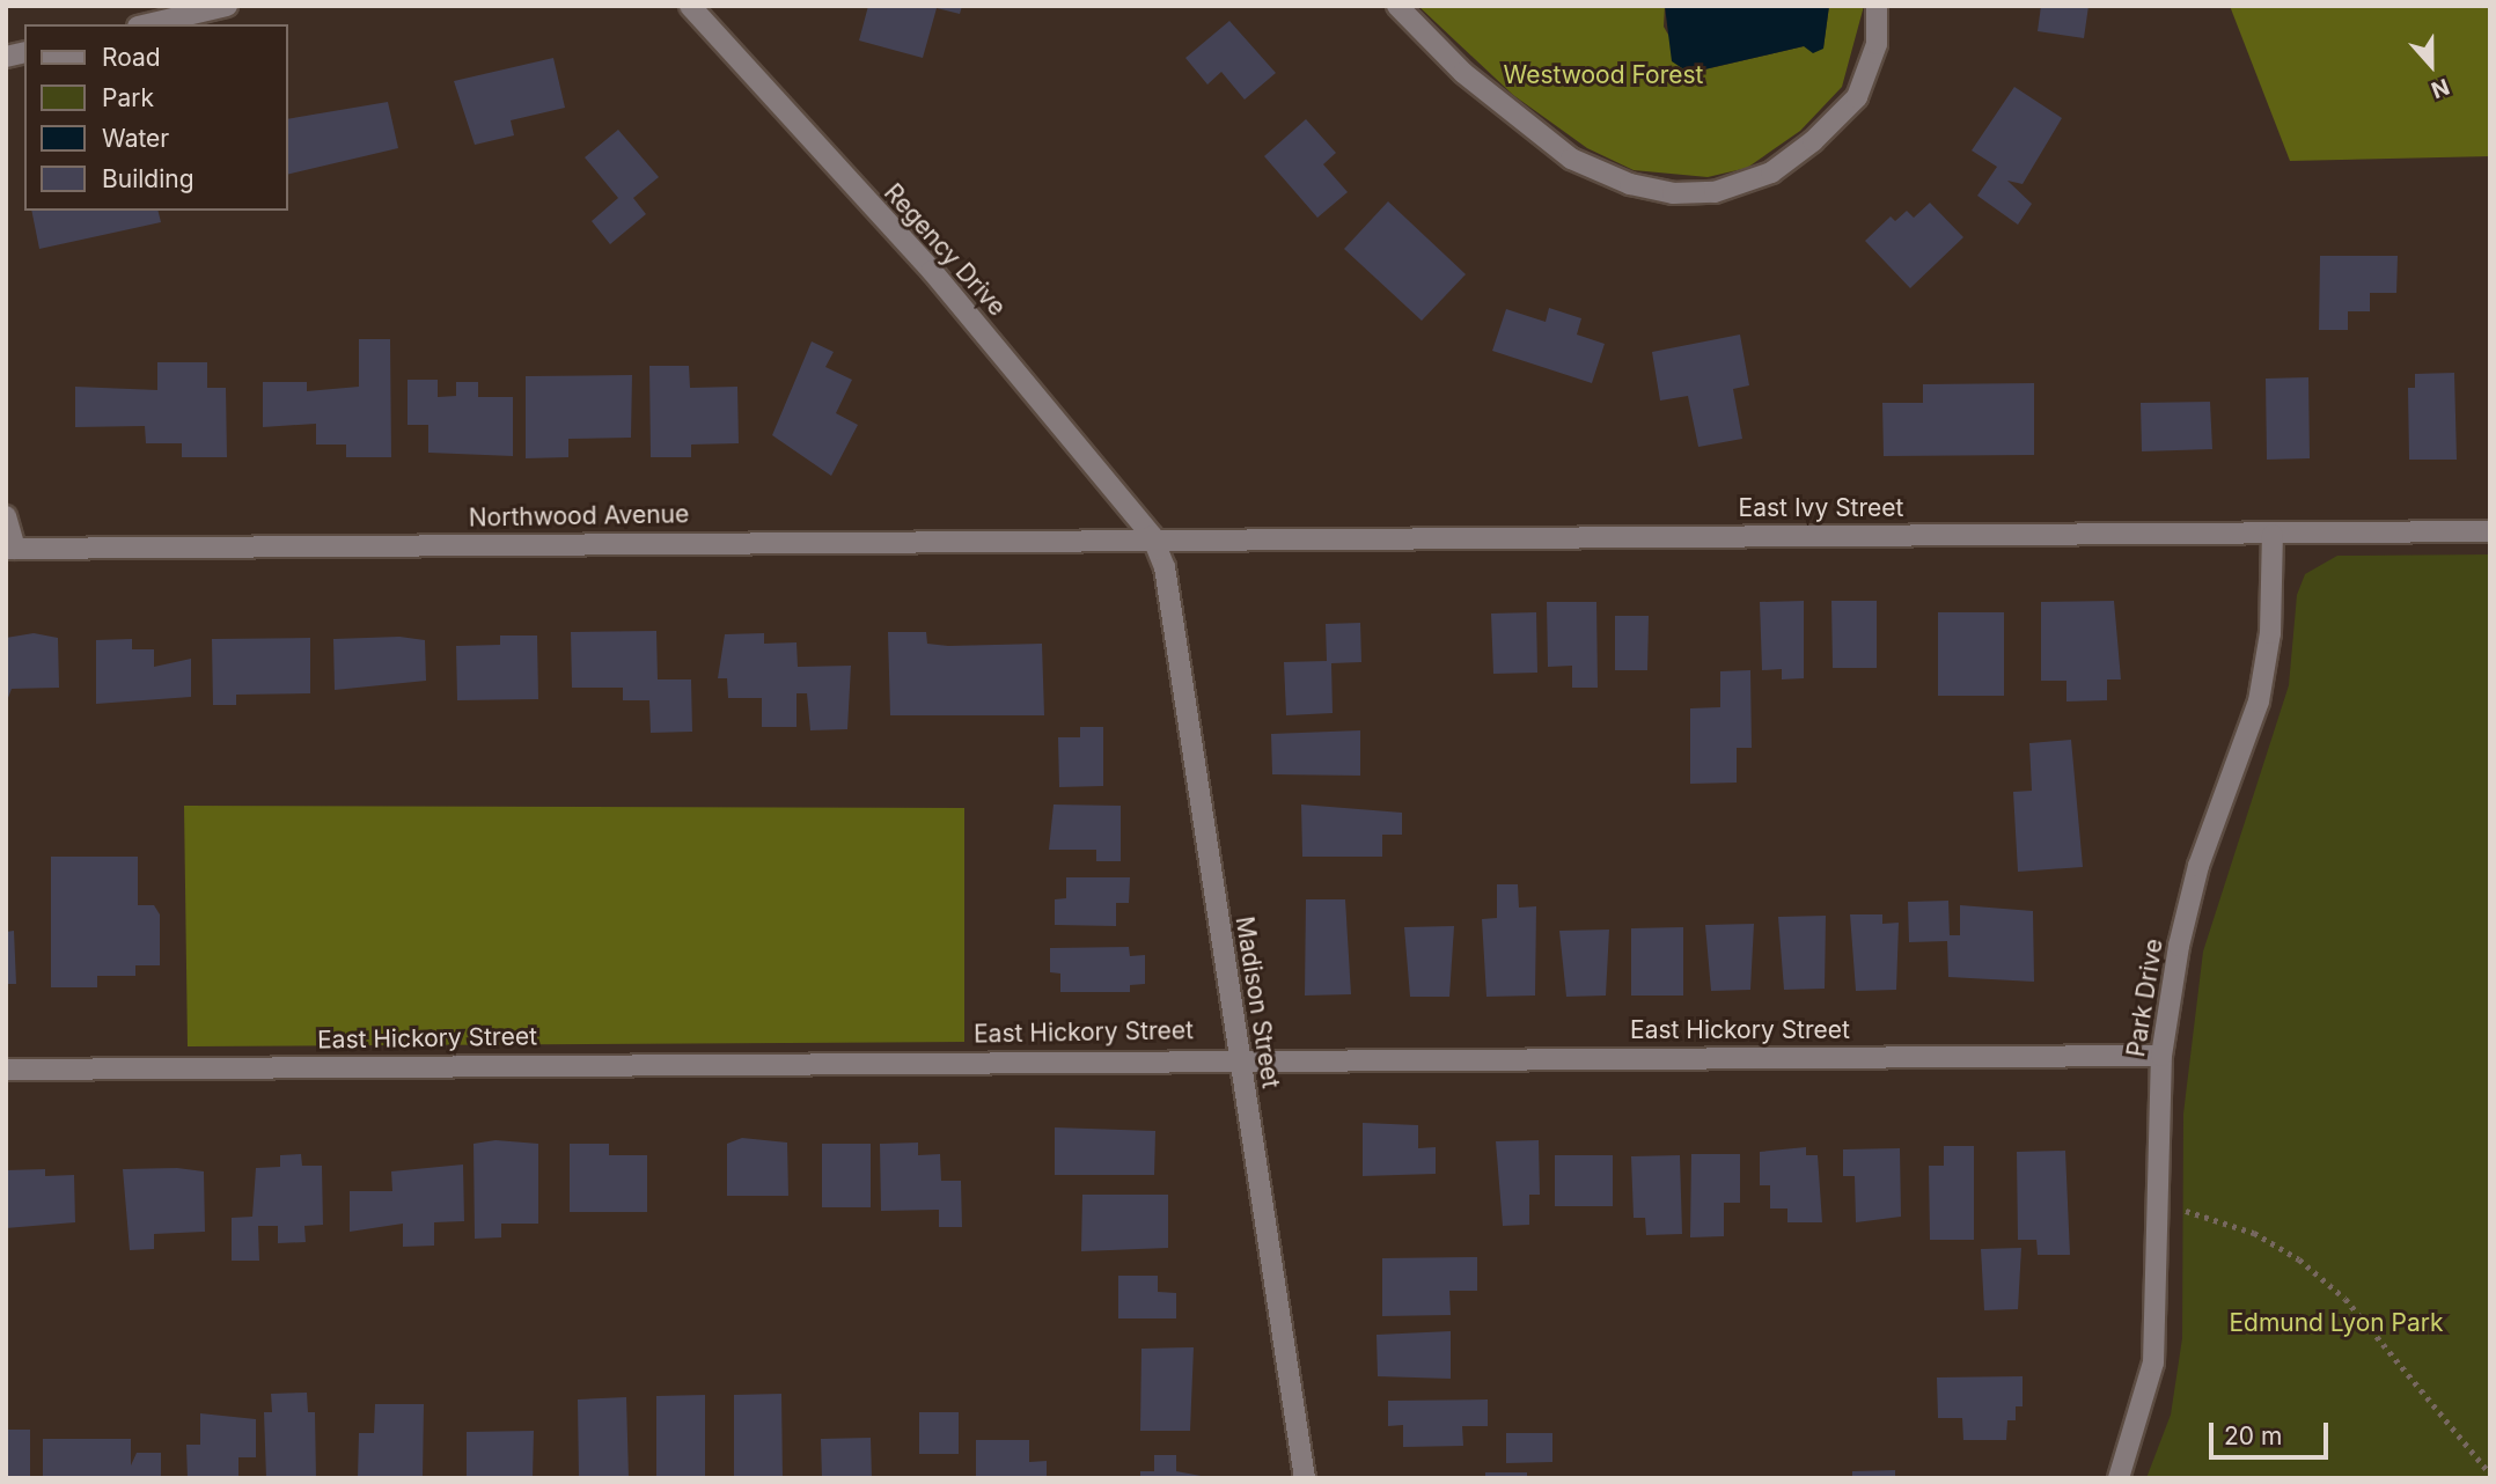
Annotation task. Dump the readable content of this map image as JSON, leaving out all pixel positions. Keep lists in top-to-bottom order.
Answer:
{
  "streets": {
    "street": [
      "Regency Drive",
      "East Ivy Street",
      "Northwood Avenue",
      "Park Drive",
      "Madison Street",
      "East Hickory Street"
    ]
  },
  "crossings": [
    ["Regency Drive", "East Ivy Street"],
    ["Regency Drive", "Northwood Avenue"],
    ["Regency Drive", "Madison Street"],
    ["East Ivy Street", "Northwood Avenue"],
    ["East Ivy Street", "Park Drive"],
    ["East Ivy Street", "Madison Street"],
    ["Northwood Avenue", "Madison Street"],
    ["Park Drive", "East Hickory Street"],
    ["Madison Street", "East Hickory Street"]
  ],
  "parks": ["Westwood Forest", "Edmund Lyon Park"],
  "legend": [
    "Road",
    "Park",
    "Water",
    "Building"
  ],
  "scale_bar": "20 m",
  "north": "bottom"
}
